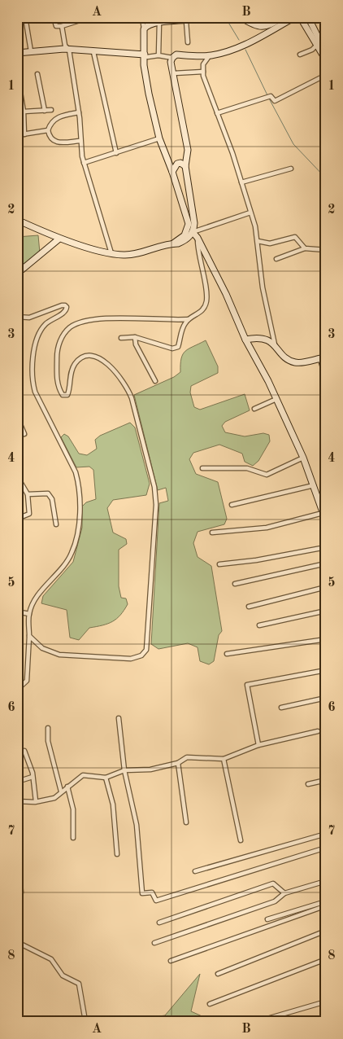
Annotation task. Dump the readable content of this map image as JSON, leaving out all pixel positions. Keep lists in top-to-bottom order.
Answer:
{
  "grid": {
    "columns": ["A", "B"],
    "rows": [
      "1",
      "2",
      "3",
      "4",
      "5",
      "6",
      "7",
      "8"
    ]
  }
}
